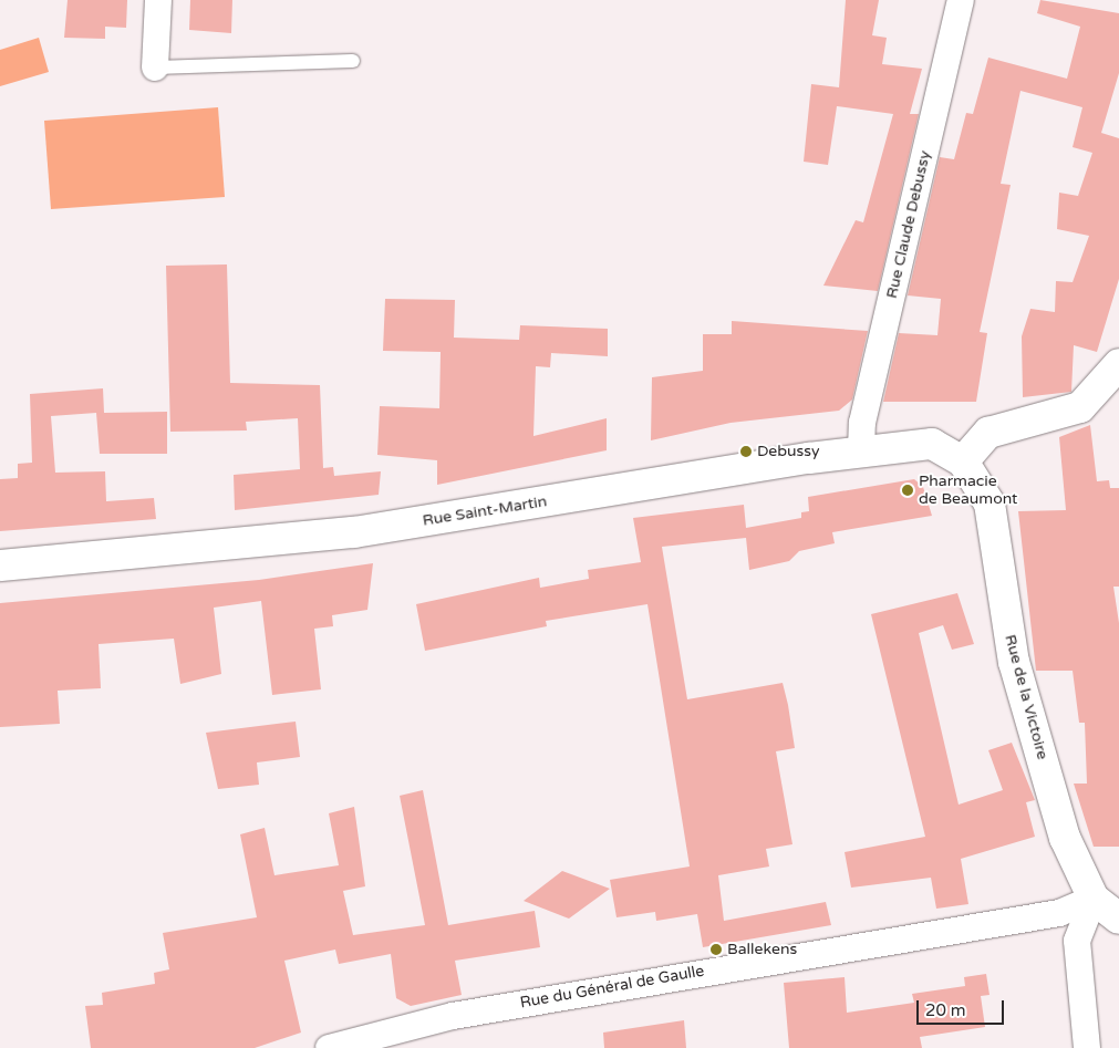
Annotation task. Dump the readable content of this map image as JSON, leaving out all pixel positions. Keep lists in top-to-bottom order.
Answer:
{
  "streets": {
    "main road": ["Rue Saint-Martin", "Rue de la Victoire"],
    "street": ["Rue Claude Debussy", "Rue du Général de Gaulle"]
  },
  "crossings": [
    ["Rue Claude Debussy", "Rue Saint-Martin"],
    ["Rue Saint-Martin", "Rue de la Victoire"],
    ["Rue de la Victoire", "Rue du Général de Gaulle"]
  ],
  "places": ["Debussy", "Pharmacie de Beaumont", "Ballekens"],
  "scale_bar": "20 m"
}
